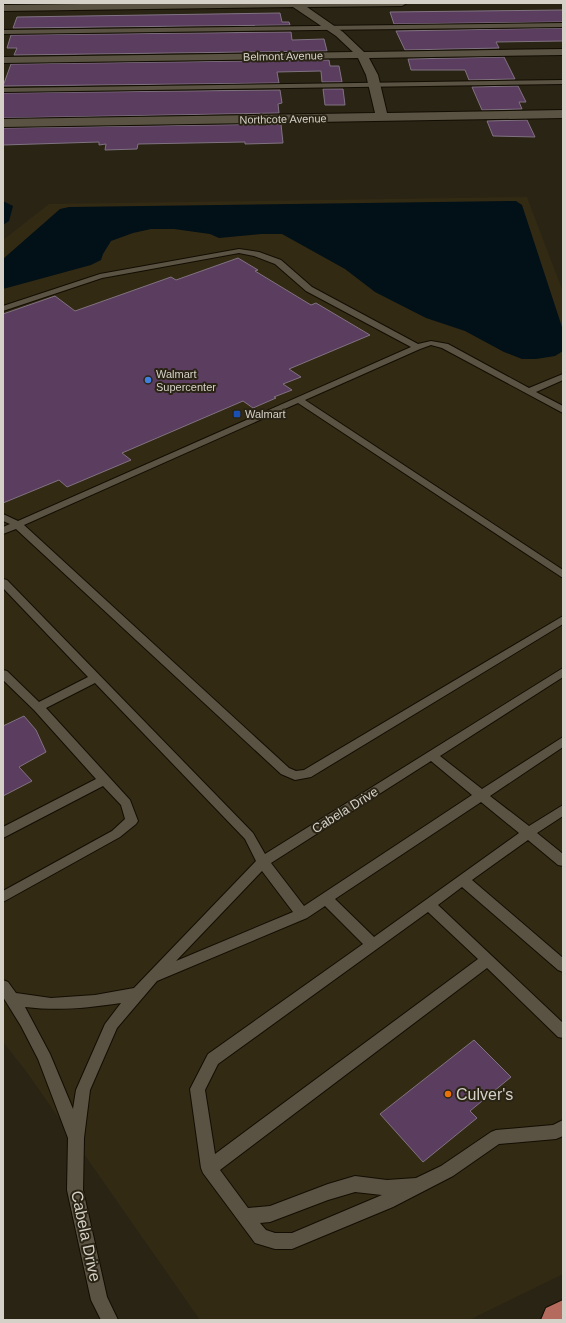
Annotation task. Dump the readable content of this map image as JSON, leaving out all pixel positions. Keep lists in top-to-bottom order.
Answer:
{
  "streets": {
    "street": ["Belmont Avenue", "Northcote Avenue"],
    "lane": ["Cabela Drive"]
  },
  "places": {
    "other": ["Walmart Supercenter", "Culver's"],
    "transit": ["Walmart"]
  }
}
